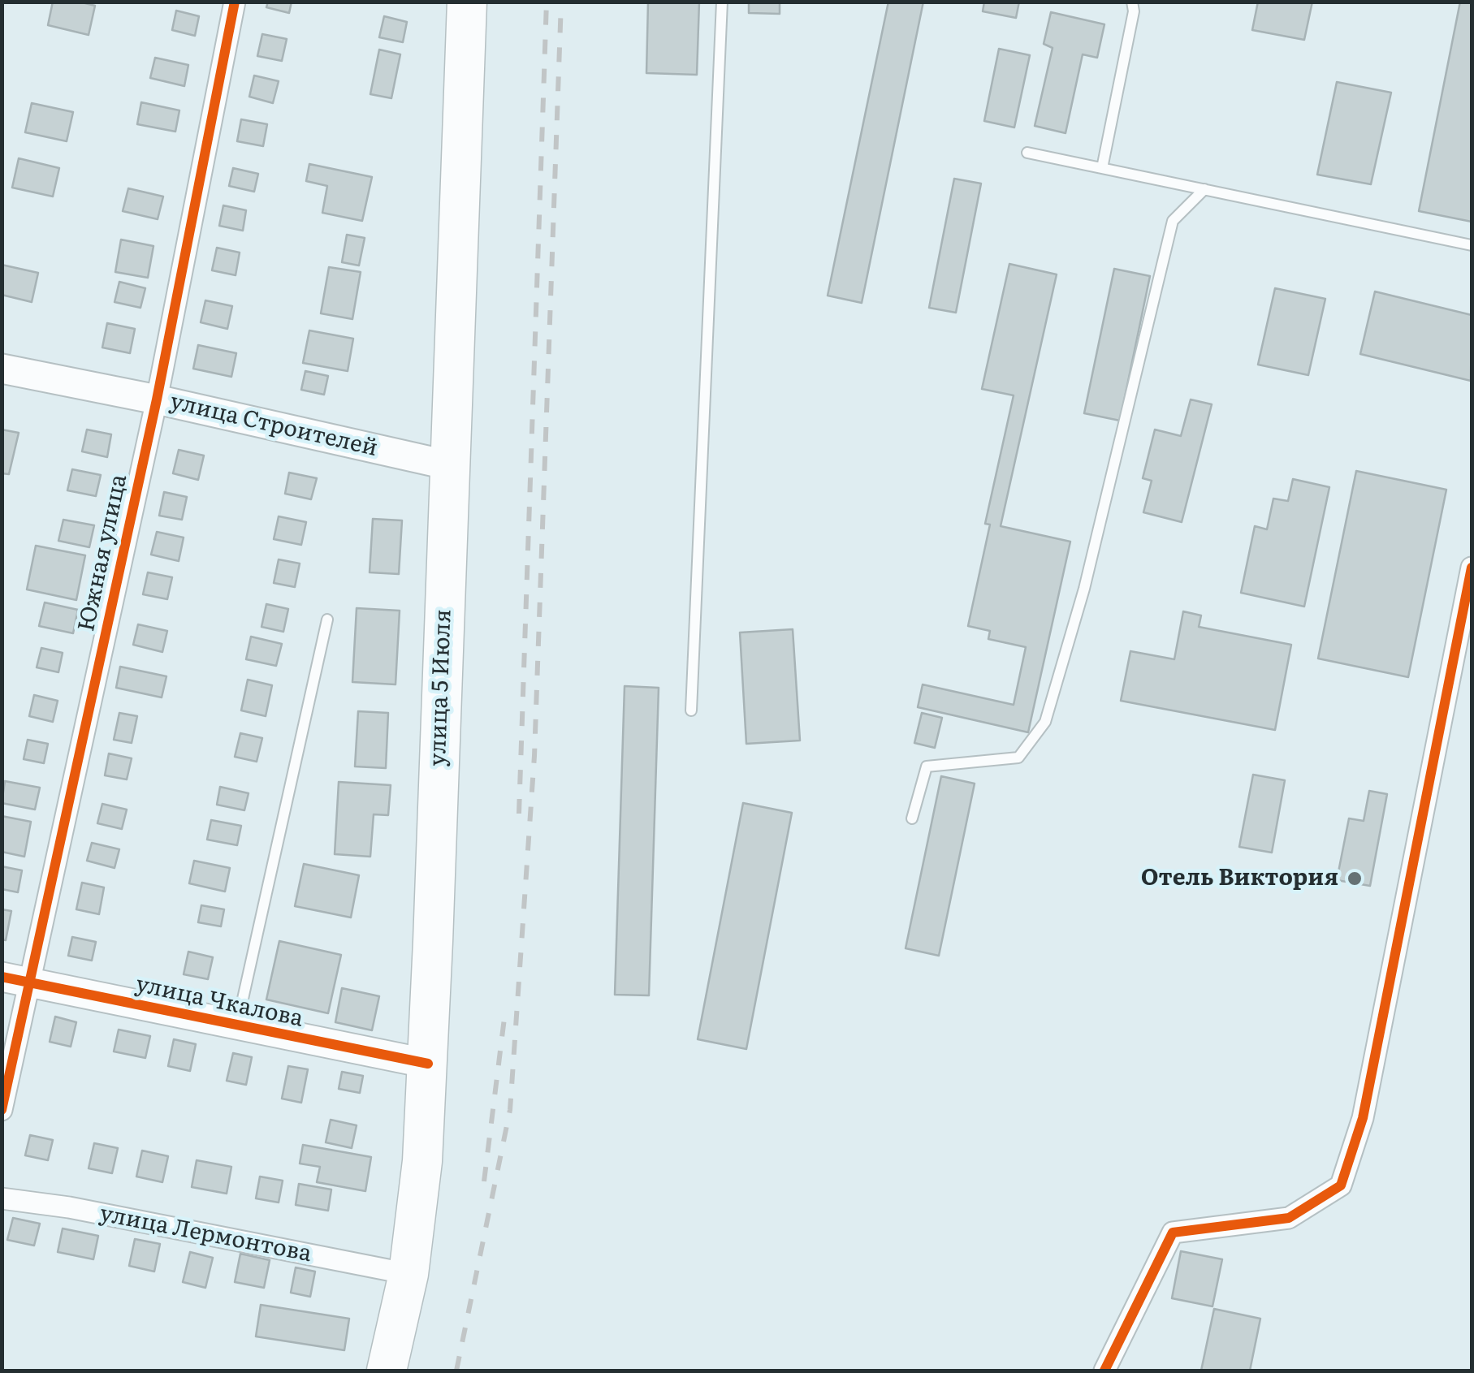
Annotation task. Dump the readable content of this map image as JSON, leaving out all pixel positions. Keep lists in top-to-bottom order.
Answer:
{
  "streets": {
    "highway": ["улица 5 Июля"],
    "main road": ["улица Строителей", "улица Чкалова"],
    "street": ["Южная улица", "улица Лермонтова"]
  },
  "crossings": [
    ["улица Строителей", "Южная улица"],
    ["улица Строителей", "улица 5 Июля"],
    ["Южная улица", "улица Чкалова"],
    ["улица 5 Июля", "улица Чкалова"],
    ["улица 5 Июля", "улица Лермонтова"]
  ],
  "places": ["Отель Виктория"]
}
